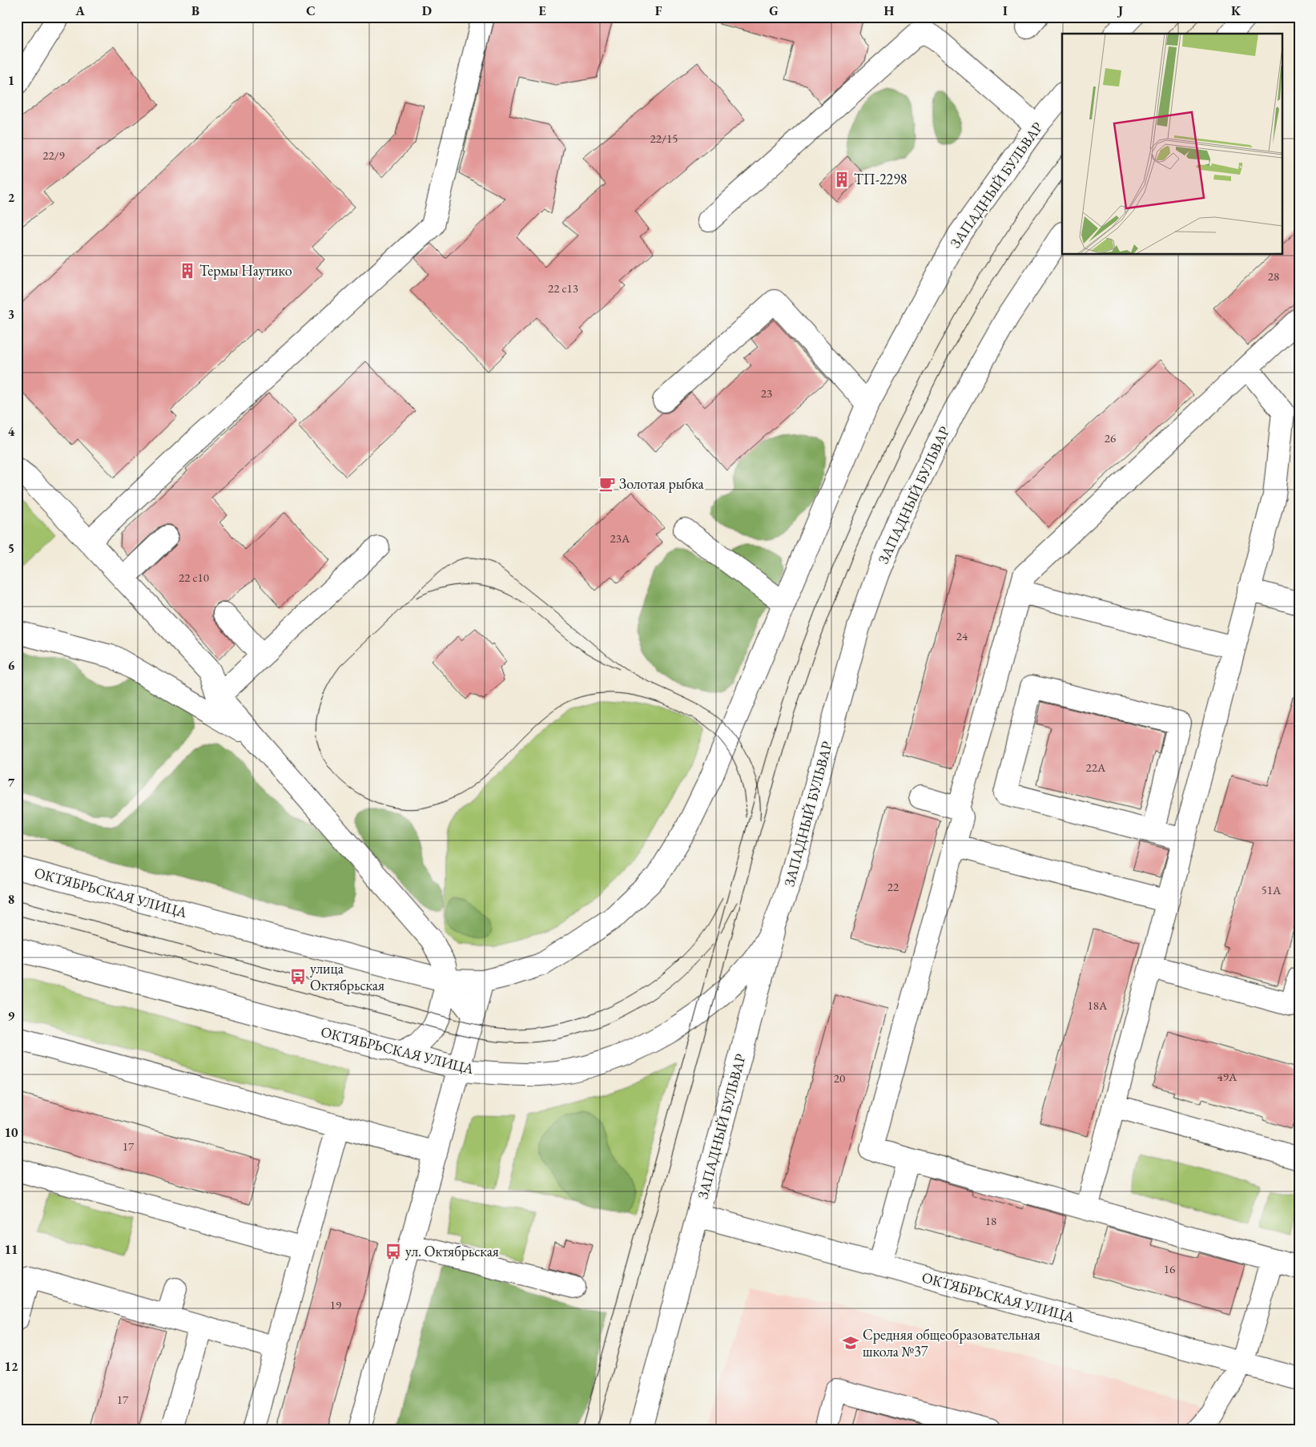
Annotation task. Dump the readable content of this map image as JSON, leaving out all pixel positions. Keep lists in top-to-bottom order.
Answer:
{
  "streets": {
    "main road": ["ЗАПАДНЫЙ БУЛЬВАР", "ОКТЯБРЬСКАЯ УЛИЦА"]
  },
  "crossings": [
    ["ЗАПАДНЫЙ БУЛЬВАР", "ОКТЯБРЬСКАЯ УЛИЦА"]
  ],
  "places": {
    "building": ["ТП-2298", "Термы Наутико"],
    "cafe": ["Золотая рыбка"],
    "bus stop": ["улица Октябрьская", "ул. Октябрьская"],
    "school or university": ["Средняя общеобразовательная школа №37"]
  },
  "house_numbers": [
    "22/15",
    "22/9",
    "28",
    "22 с13",
    "23",
    "26",
    "23А",
    "22 с10",
    "24",
    "22А",
    "22",
    "51А",
    "18А",
    "49А",
    "20",
    "17",
    "18",
    "16",
    "19",
    "17"
  ],
  "grid": {
    "columns": [
      "A",
      "B",
      "C",
      "D",
      "E",
      "F",
      "G",
      "H",
      "I",
      "J",
      "K"
    ],
    "rows": [
      "1",
      "2",
      "3",
      "4",
      "5",
      "6",
      "7",
      "8",
      "9",
      "10",
      "11",
      "12"
    ]
  }
}
